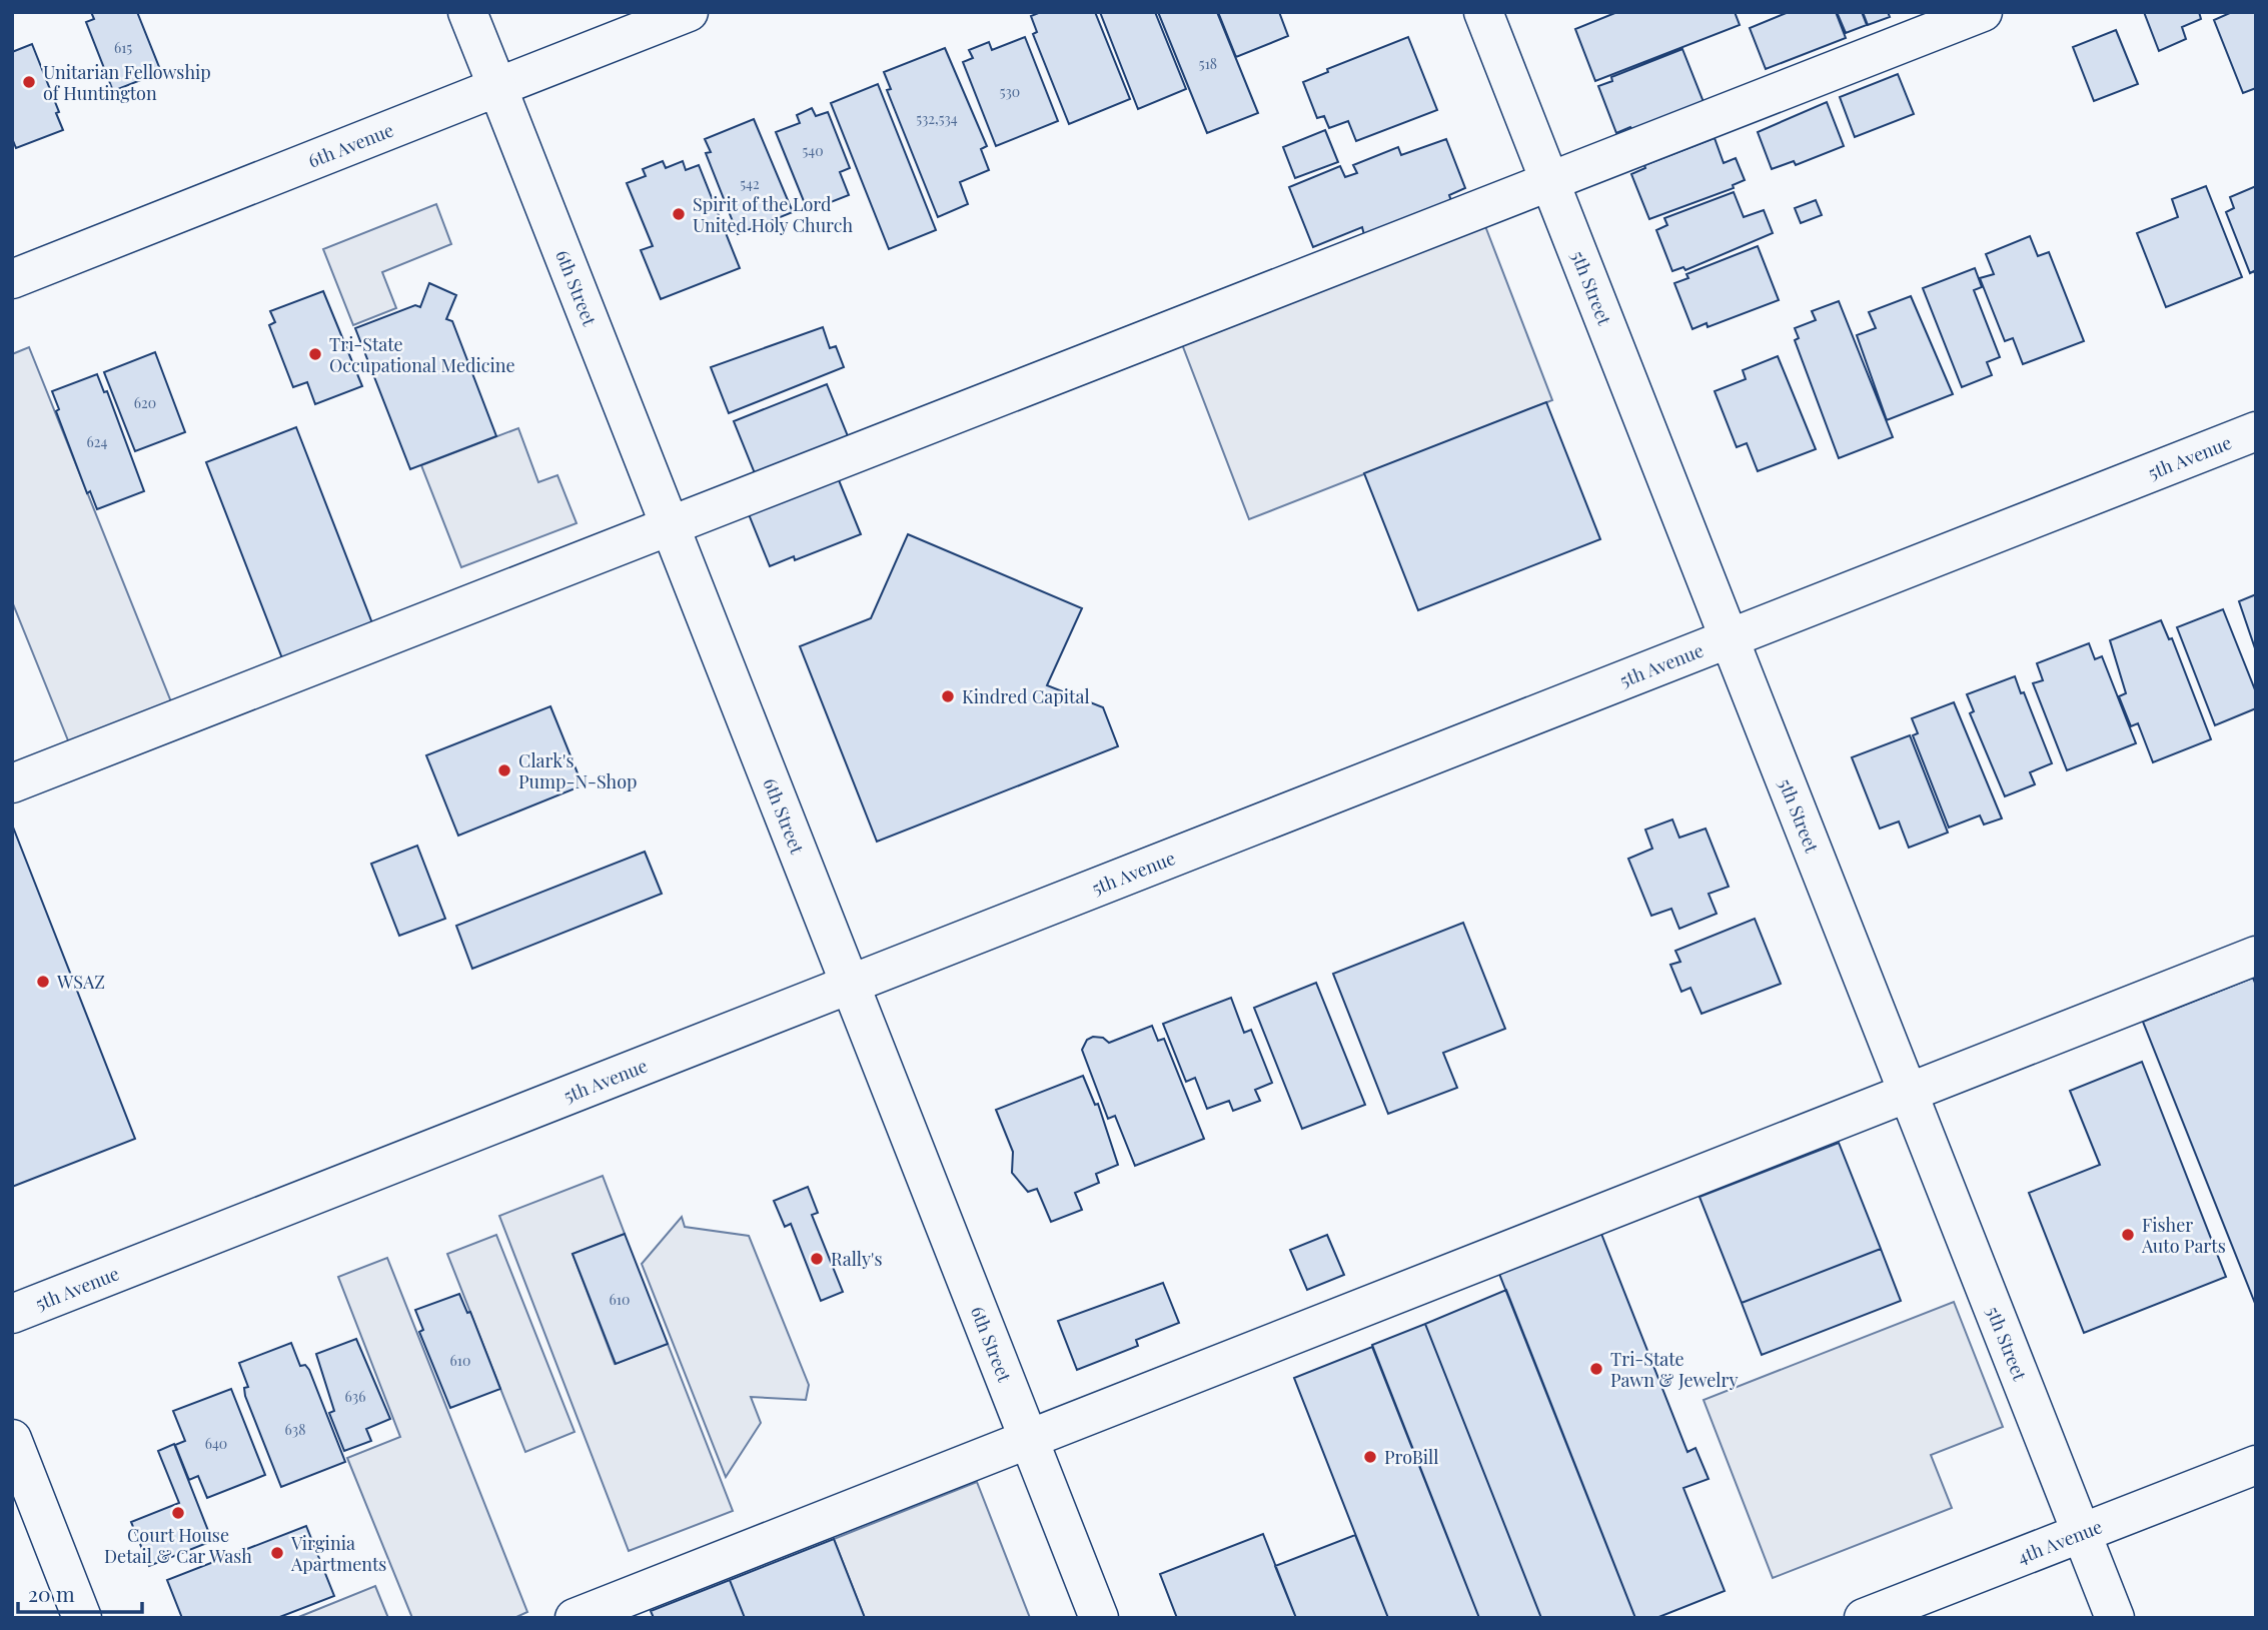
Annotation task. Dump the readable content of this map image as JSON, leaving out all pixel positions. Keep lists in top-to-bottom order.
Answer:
{
  "streets": {
    "main road": [
      "6th Avenue",
      "6th Street",
      "5th Street",
      "5th Avenue",
      "4th Avenue"
    ]
  },
  "crossings": [
    ["6th Avenue", "6th Street"],
    ["6th Street", "5th Avenue"],
    ["5th Street", "5th Avenue"],
    ["5th Street", "4th Avenue"]
  ],
  "places": [
    "Unitarian Fellowship of Huntington",
    "Spirit of the Lord United Holy Church",
    "Tri-State Occupational Medicine",
    "Kindred Capital",
    "Clark's Pump-N-Shop",
    "WSAZ",
    "Fisher Auto Parts",
    "Rally's",
    "Tri-State Pawn & Jewelry",
    "ProBill",
    "Court House Detail & Car Wash",
    "Virginia Apartments"
  ],
  "house_numbers": [
    "615",
    "518",
    "530",
    "532,534",
    "540",
    "542",
    "620",
    "624",
    "610",
    "610",
    "636",
    "638",
    "640"
  ],
  "scale_bar": "20 m"
}
